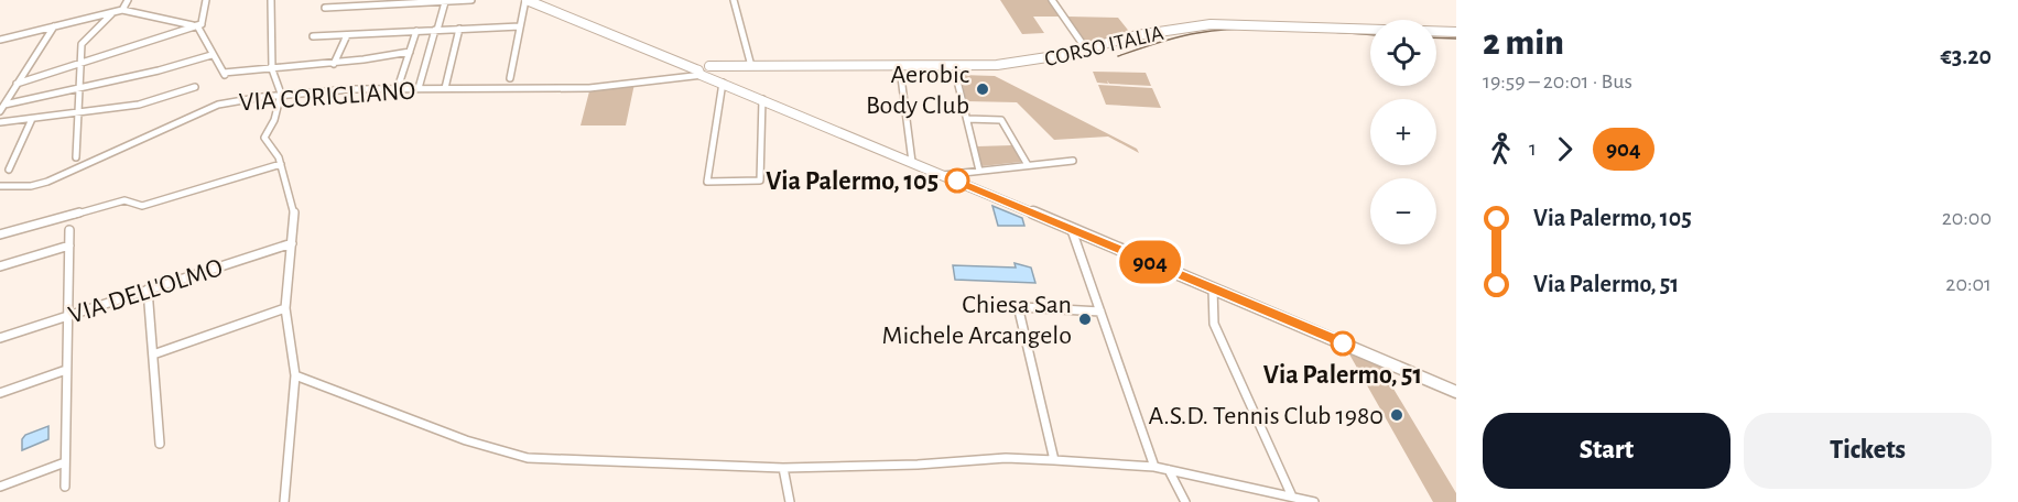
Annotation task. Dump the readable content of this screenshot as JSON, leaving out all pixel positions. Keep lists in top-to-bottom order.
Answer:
{
  "streets": {
    "main road": ["CORSO ITALIA"],
    "street": ["VIA CORIGLIANO", "VIA DELL'OLMO"]
  },
  "places": [
    "Aerobic Body Club",
    "Via Palermo, 105",
    "Chiesa San Michele Arcangelo",
    "Via Palermo, 51",
    "A.S.D. Tennis Club 1980"
  ],
  "lines": ["bus line 904"],
  "page": {
    "on_map": "904",
    "heading": ["2 min", "19:59 – 20:01 · Bus", "€3.20"],
    "map_buttons": ["+", "−"],
    "legs": ["1", "904"],
    "list": [
      {
        "name": "Via Palermo, 105",
        "value": "20:00"
      },
      {
        "name": "Via Palermo, 51",
        "value": "20:01"
      }
    ],
    "buttons": ["Start", "Tickets"]
  }
}
